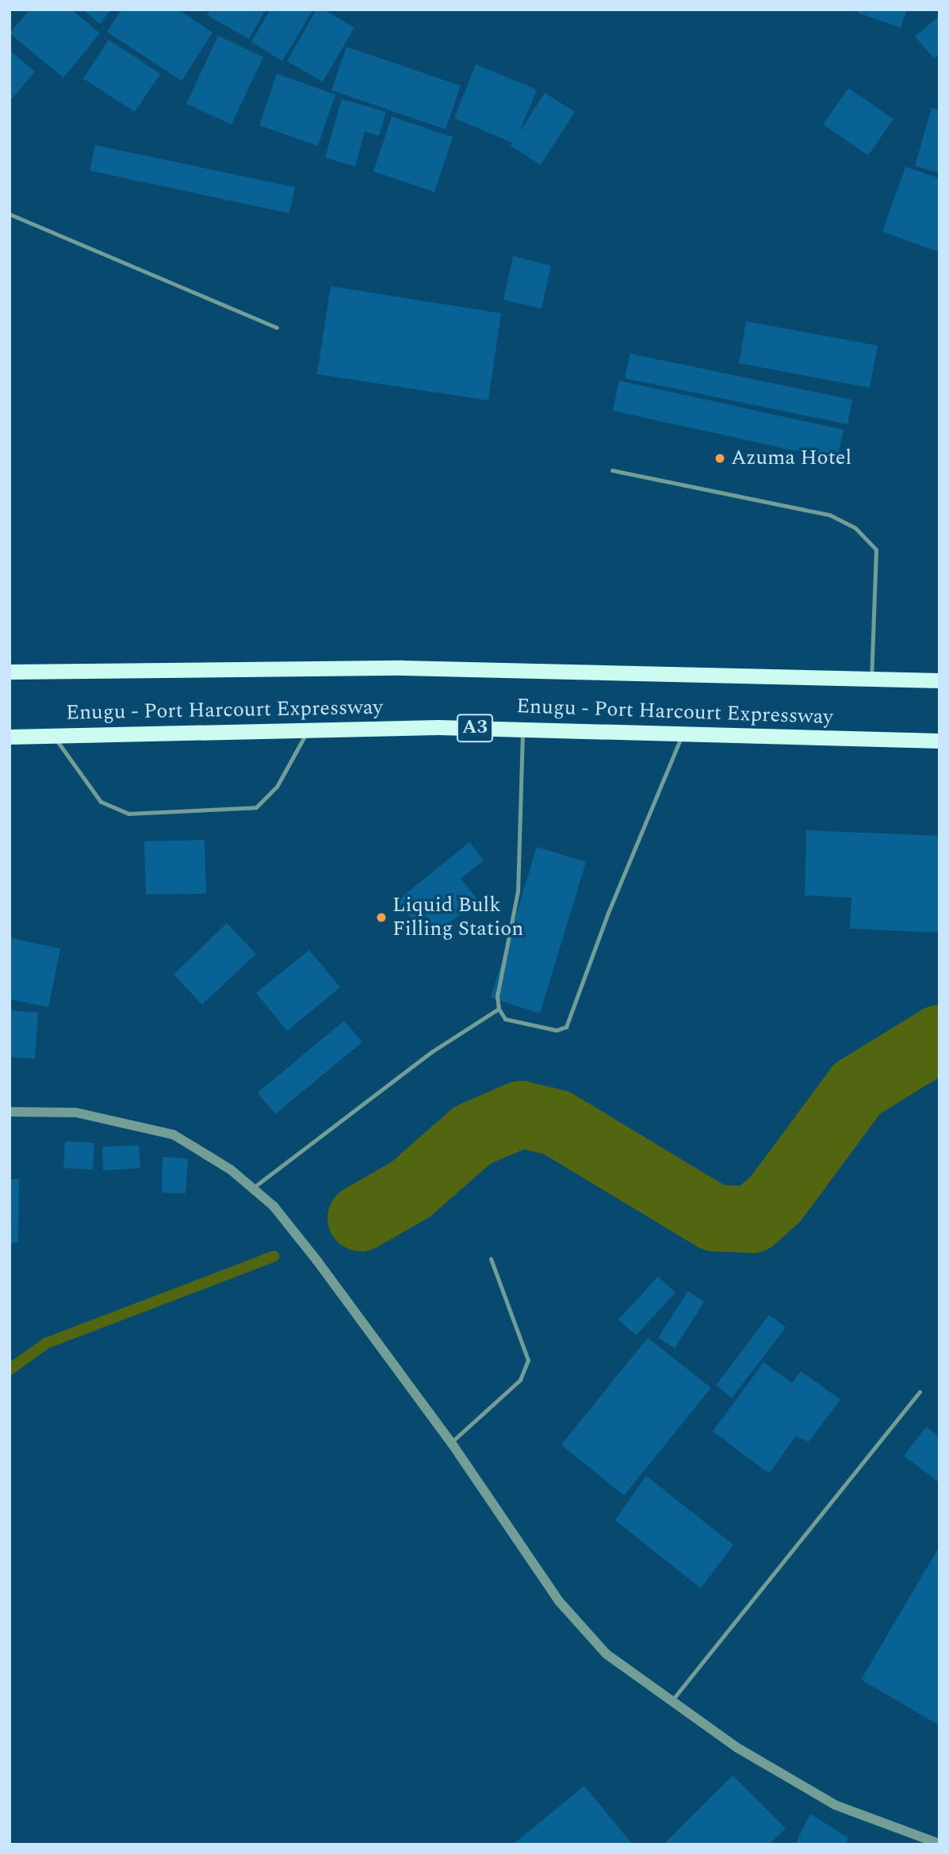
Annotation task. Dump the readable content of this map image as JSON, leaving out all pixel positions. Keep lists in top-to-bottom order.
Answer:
{
  "streets": {
    "highway": ["Enugu - Port Harcourt Expressway", "A3"]
  },
  "places": ["Azuma Hotel", "Liquid Bulk Filling Station"]
}
